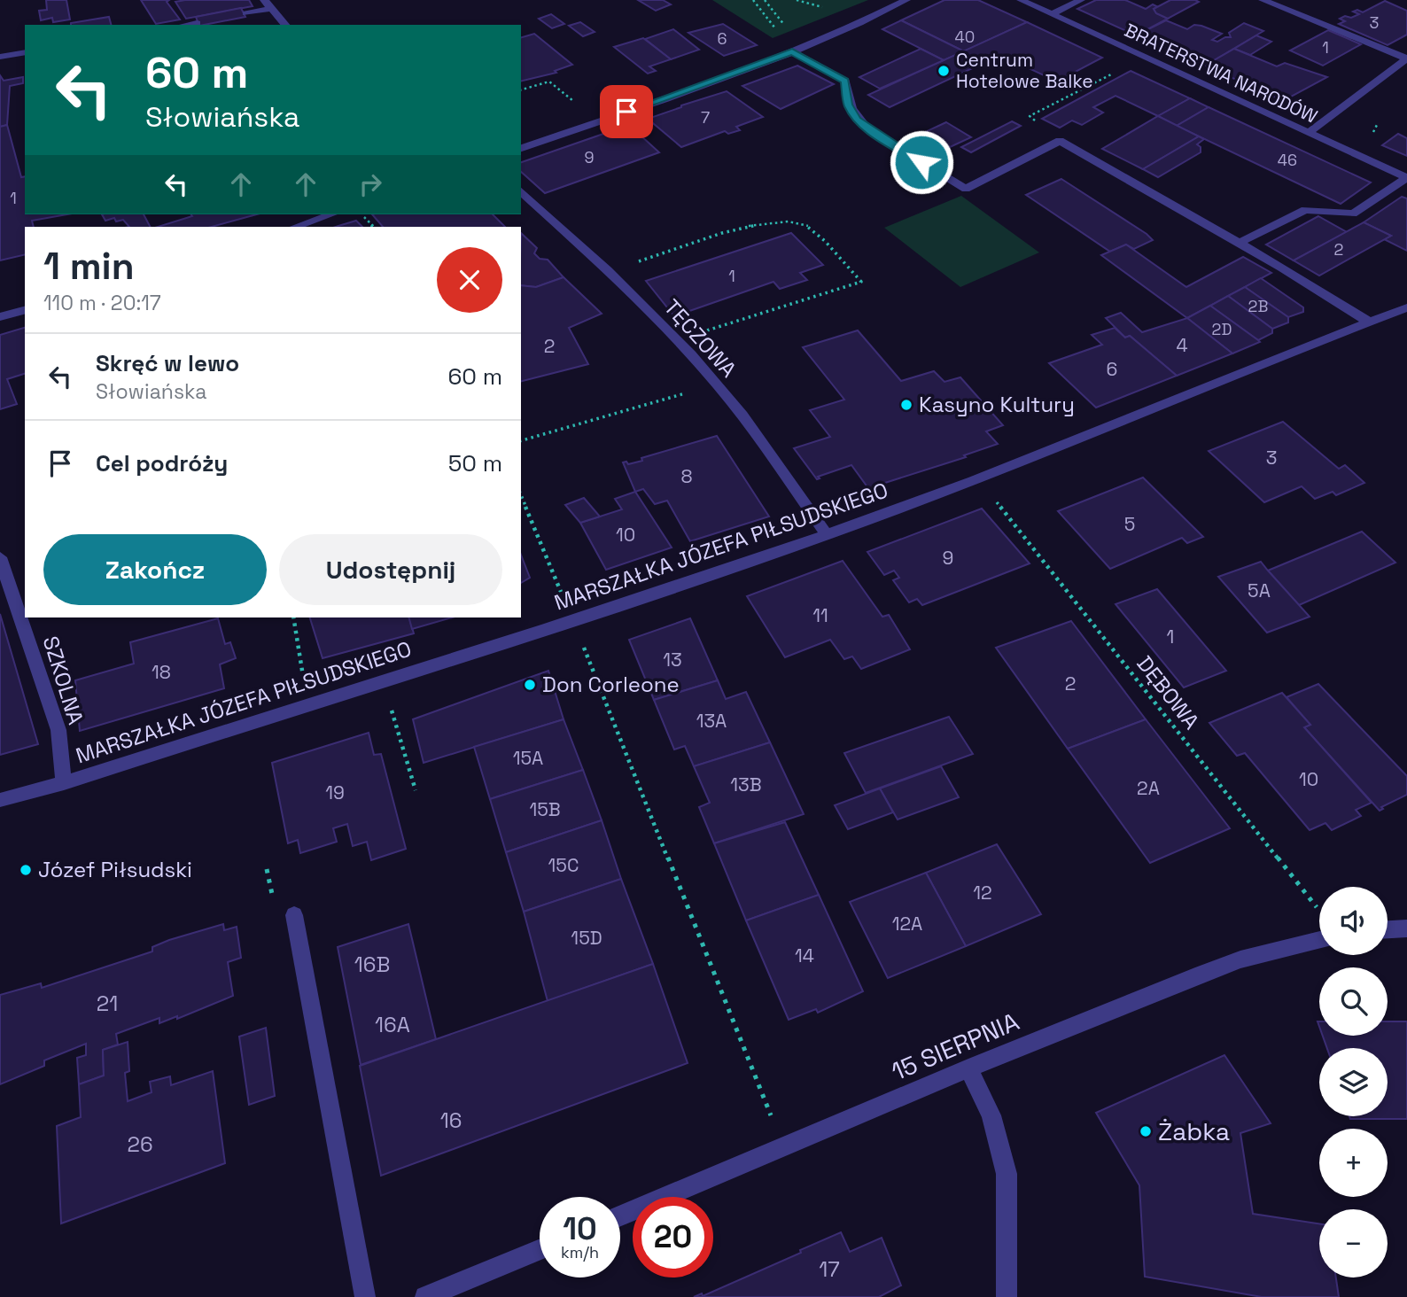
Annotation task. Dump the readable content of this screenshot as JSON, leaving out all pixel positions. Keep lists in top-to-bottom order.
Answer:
{
  "streets": {
    "street": [
      "BRATERSTWA NARODÓW",
      "TĘCZOWA",
      "MARSZAŁKA JÓZEFA PIŁSUDSKIEGO",
      "SZKOLNA",
      "15 SIERPNIA"
    ],
    "path": ["DĘBOWA"]
  },
  "crossings": [
    ["TĘCZOWA", "MARSZAŁKA JÓZEFA PIŁSUDSKIEGO"],
    ["MARSZAŁKA JÓZEFA PIŁSUDSKIEGO", "SZKOLNA"],
    ["MARSZAŁKA JÓZEFA PIŁSUDSKIEGO", "DĘBOWA"]
  ],
  "places": [
    "Centrum Hotelowe Balke",
    "Kasyno Kultury",
    "Don Corleone",
    "Józef Piłsudski",
    "Żabka"
  ],
  "house_numbers": [
    "3",
    "40",
    "6",
    "1",
    "7",
    "9",
    "46",
    "1",
    "2",
    "1",
    "2B",
    "2D",
    "4",
    "2",
    "6",
    "3",
    "8",
    "5",
    "10",
    "9",
    "5A",
    "11",
    "1",
    "13",
    "18",
    "2",
    "13A",
    "15A",
    "10",
    "13B",
    "2A",
    "19",
    "15B",
    "15C",
    "12",
    "12A",
    "15D",
    "14",
    "16B",
    "21",
    "16A",
    "16",
    "26",
    "17"
  ],
  "page": {
    "turn": ["60 m", "Słowiańska"],
    "heading": ["1 min", "110 m · 20:17"],
    "list": [
      {
        "name": "Skręć w lewo",
        "note": "Słowiańska",
        "value": "60 m"
      },
      {
        "name": "Cel podróży",
        "value": "50 m"
      }
    ],
    "buttons": ["Zakończ", "Udostępnij"],
    "map_buttons": ["+", "−"],
    "speed": "10 km/h",
    "limit": "20"
  }
}
